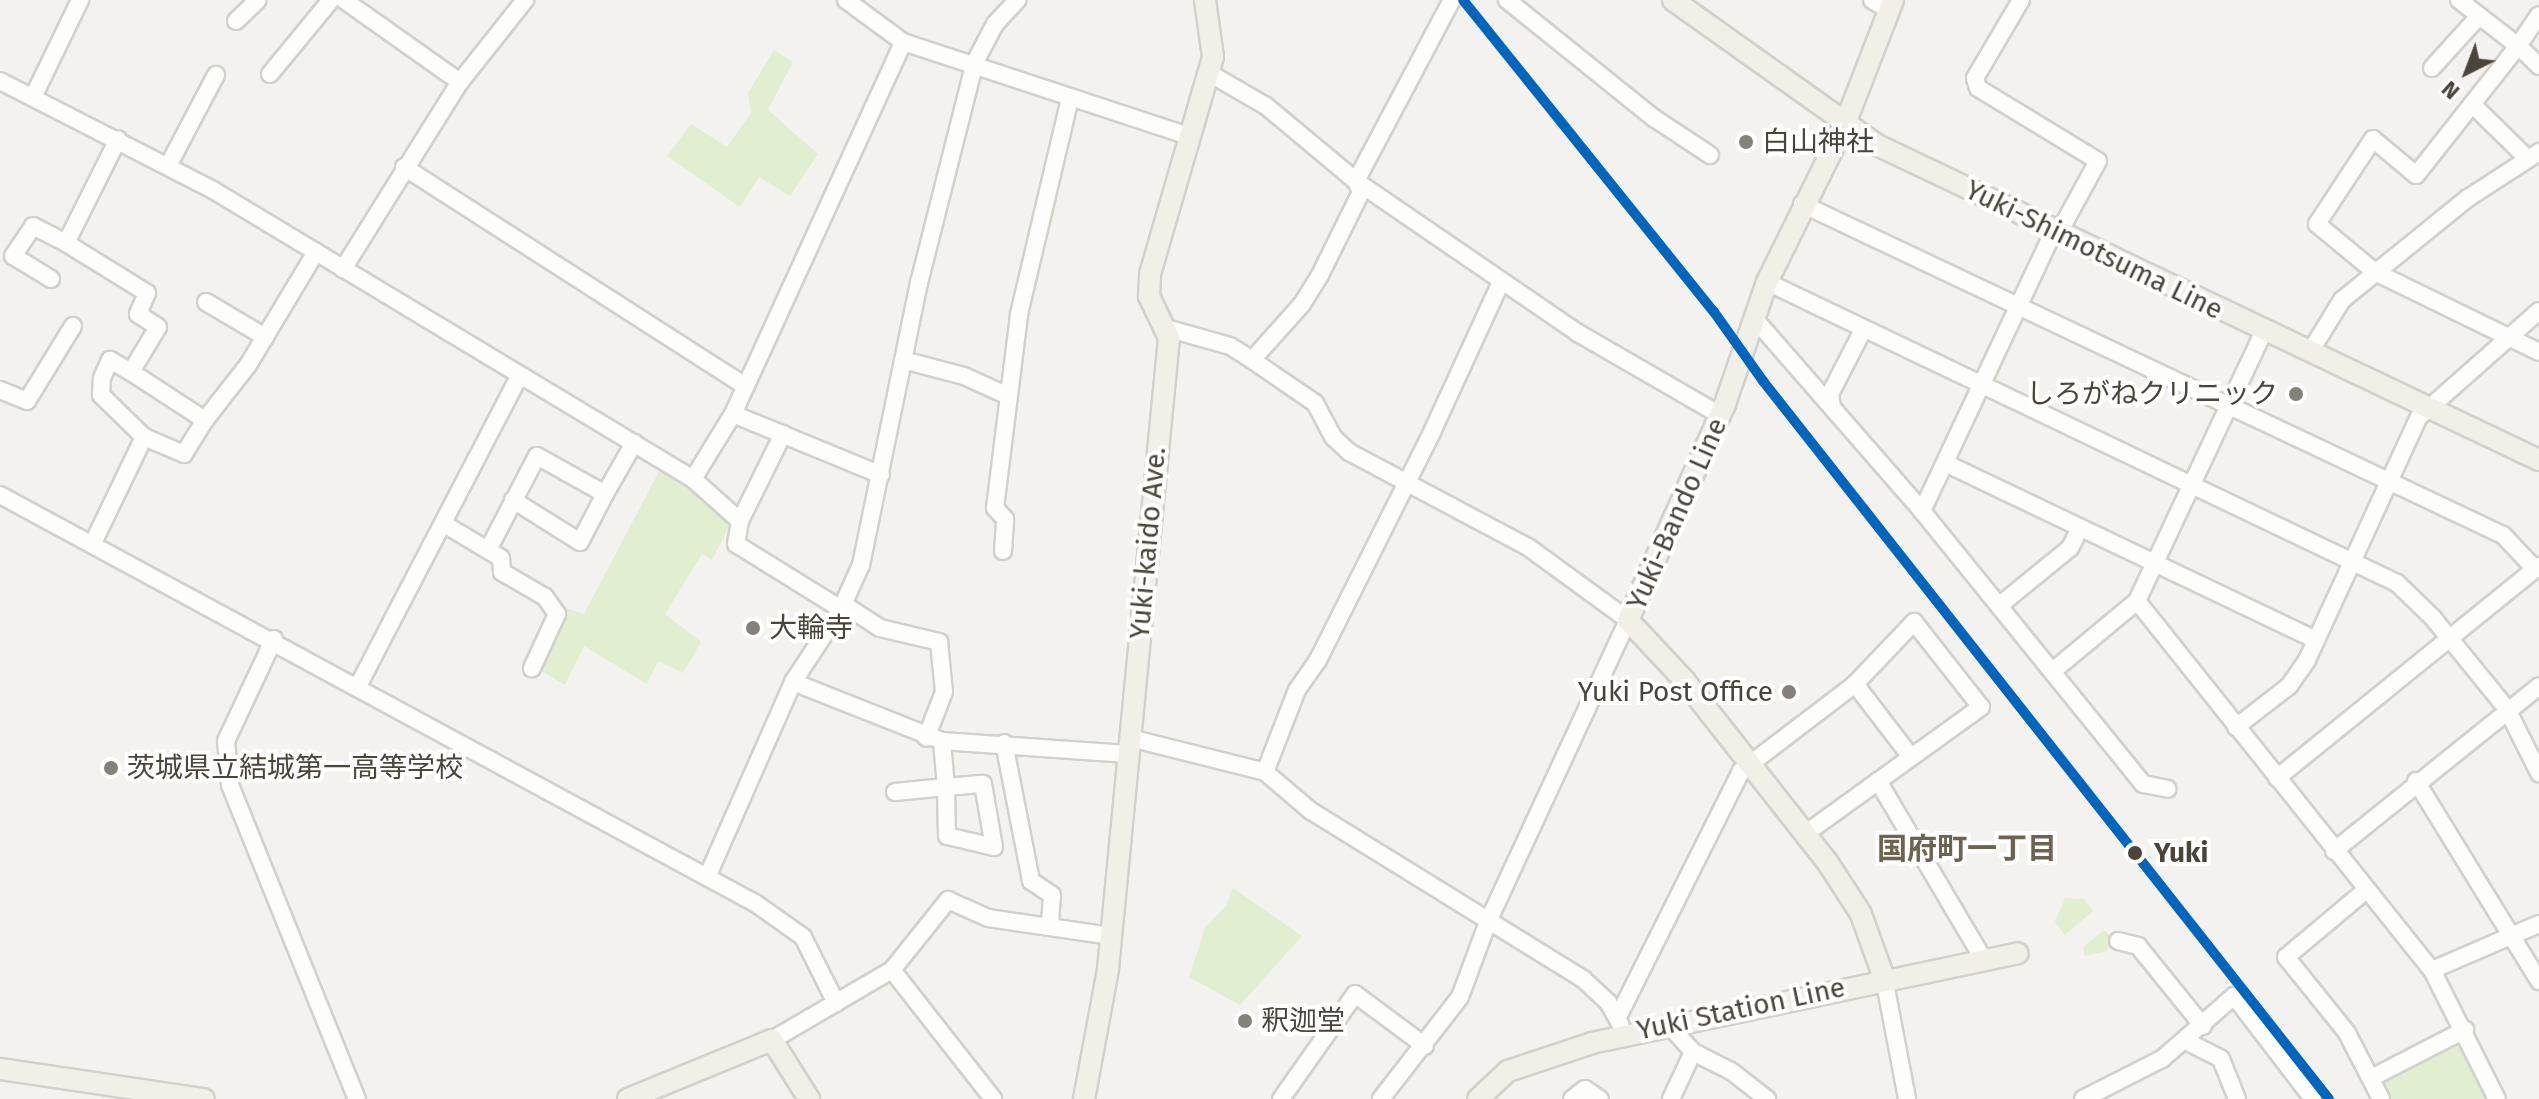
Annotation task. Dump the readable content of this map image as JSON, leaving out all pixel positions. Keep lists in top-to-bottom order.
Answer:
{
  "streets": {
    "main road": [
      "Yuki-Shimotsuma Line",
      "Yuki-Bando Line",
      "Yuki-kaido Ave.",
      "Yuki Station Line"
    ]
  },
  "crossings": [
    ["Yuki-Shimotsuma Line", "Yuki-Bando Line"],
    ["Yuki-Bando Line", "Yuki Station Line"]
  ],
  "districts": ["国府町一丁目"],
  "places": [
    "白山神社",
    "しろがねクリニック",
    "大輪寺",
    "Yuki Post Office",
    "茨城県立結城第一高等学校",
    "Yuki",
    "釈迦堂"
  ],
  "north": "bottom left"
}
